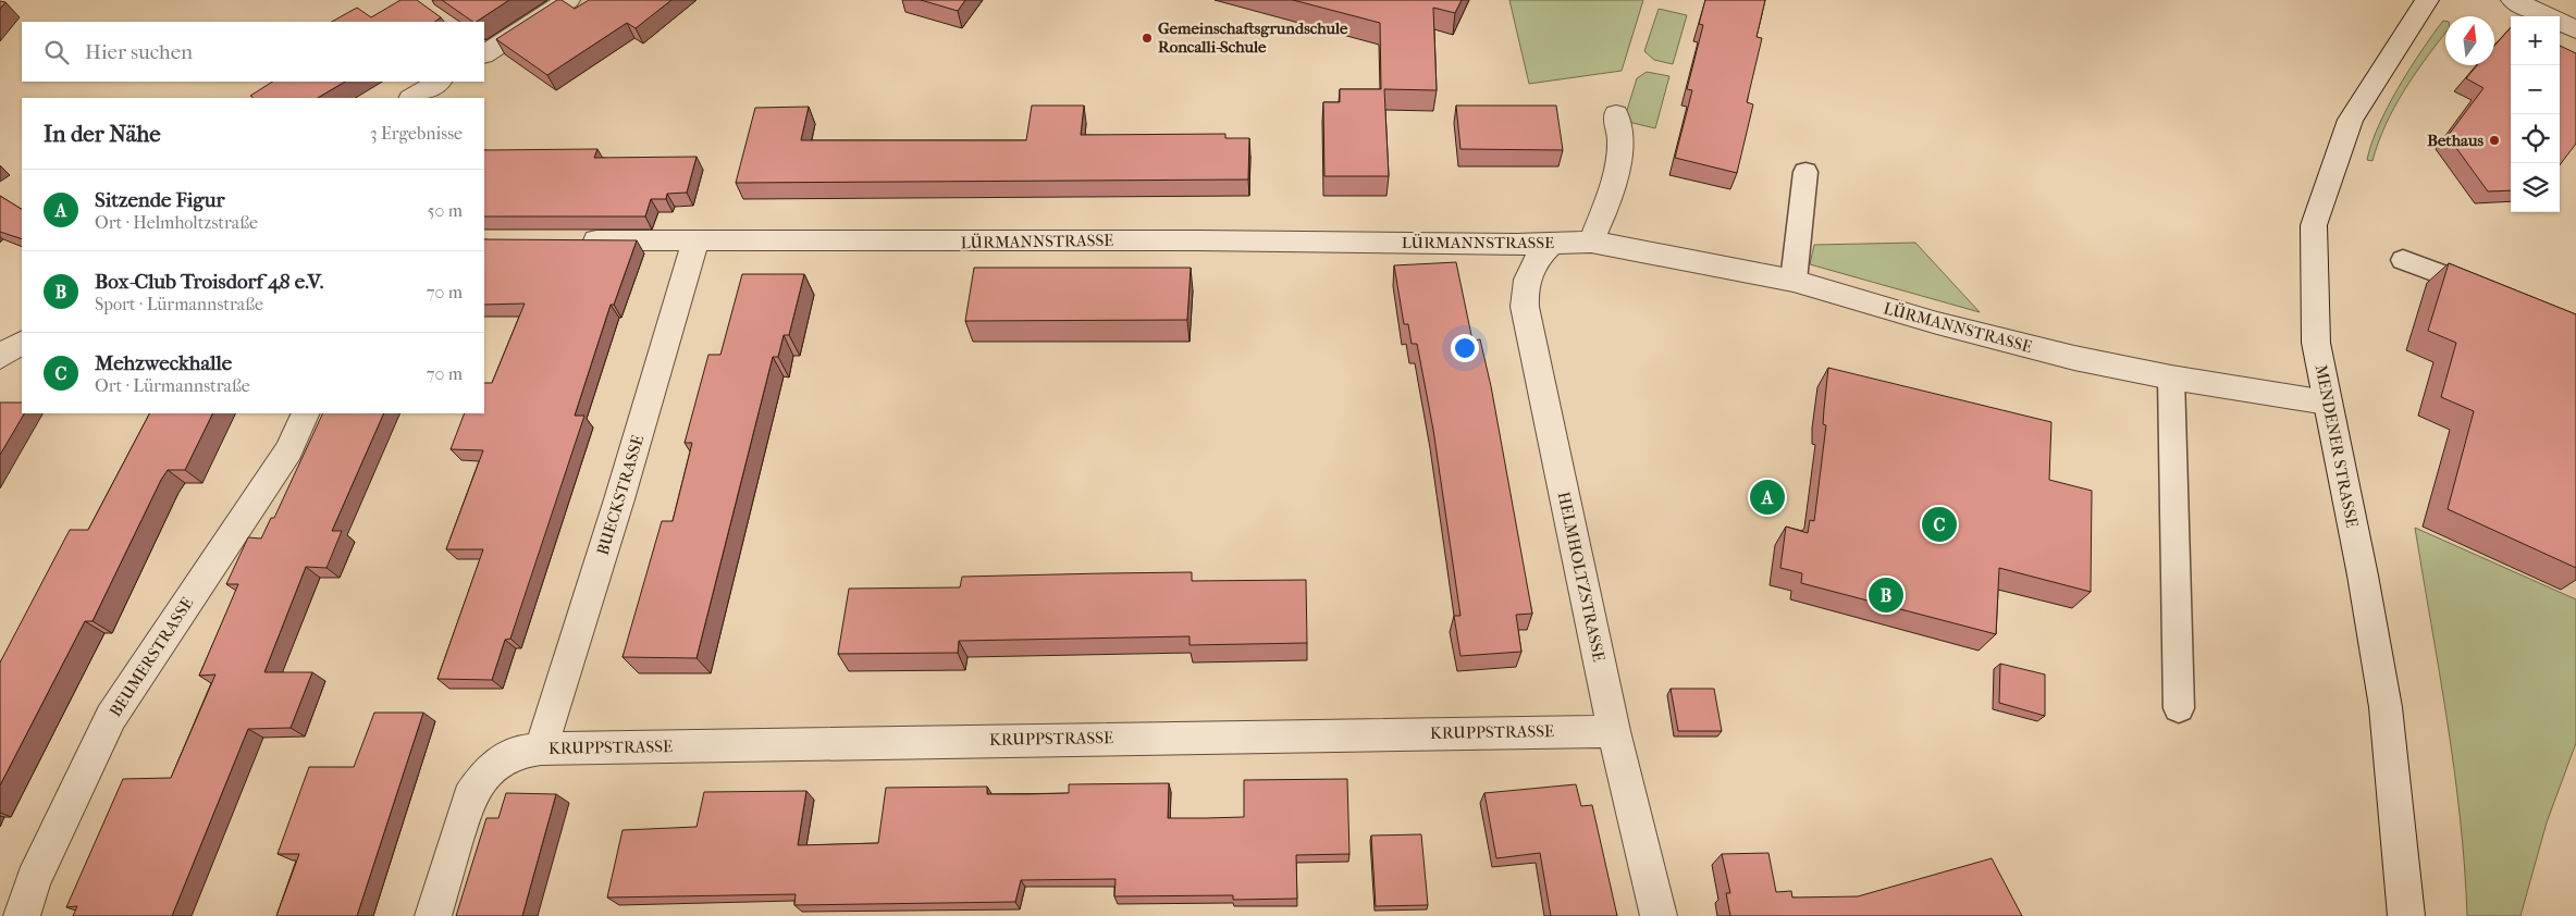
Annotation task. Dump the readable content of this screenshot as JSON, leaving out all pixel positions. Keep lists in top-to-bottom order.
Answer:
{
  "streets": {
    "street": [
      "LÜRMANNSTRASSE",
      "MENDENER STRASSE",
      "BUECKSTRASSE",
      "HELMHOLTZSTRASSE",
      "BEUMERSTRASSE",
      "KRUPPSTRASSE"
    ]
  },
  "crossings": [
    ["LÜRMANNSTRASSE", "MENDENER STRASSE"],
    ["LÜRMANNSTRASSE", "BUECKSTRASSE"],
    ["LÜRMANNSTRASSE", "HELMHOLTZSTRASSE"],
    ["BUECKSTRASSE", "KRUPPSTRASSE"],
    ["HELMHOLTZSTRASSE", "KRUPPSTRASSE"]
  ],
  "places": ["Gemeinschaftsgrundschule Roncalli-Schule", "Bethaus"],
  "north": "top",
  "page": {
    "map_buttons": ["+", "−"],
    "search": "Hier suchen",
    "heading": ["In der Nähe", "3 Ergebnisse"],
    "list": [
      {
        "mark": "A",
        "name": "Sitzende Figur",
        "note": "Ort · Helmholtzstraße",
        "value": "50 m"
      },
      {
        "mark": "B",
        "name": "Box-Club Troisdorf 48 e.V.",
        "note": "Sport · Lürmannstraße",
        "value": "70 m"
      },
      {
        "mark": "C",
        "name": "Mehzweckhalle",
        "note": "Ort · Lürmannstraße",
        "value": "70 m"
      }
    ],
    "pins": ["A", "C", "B"]
  }
}
